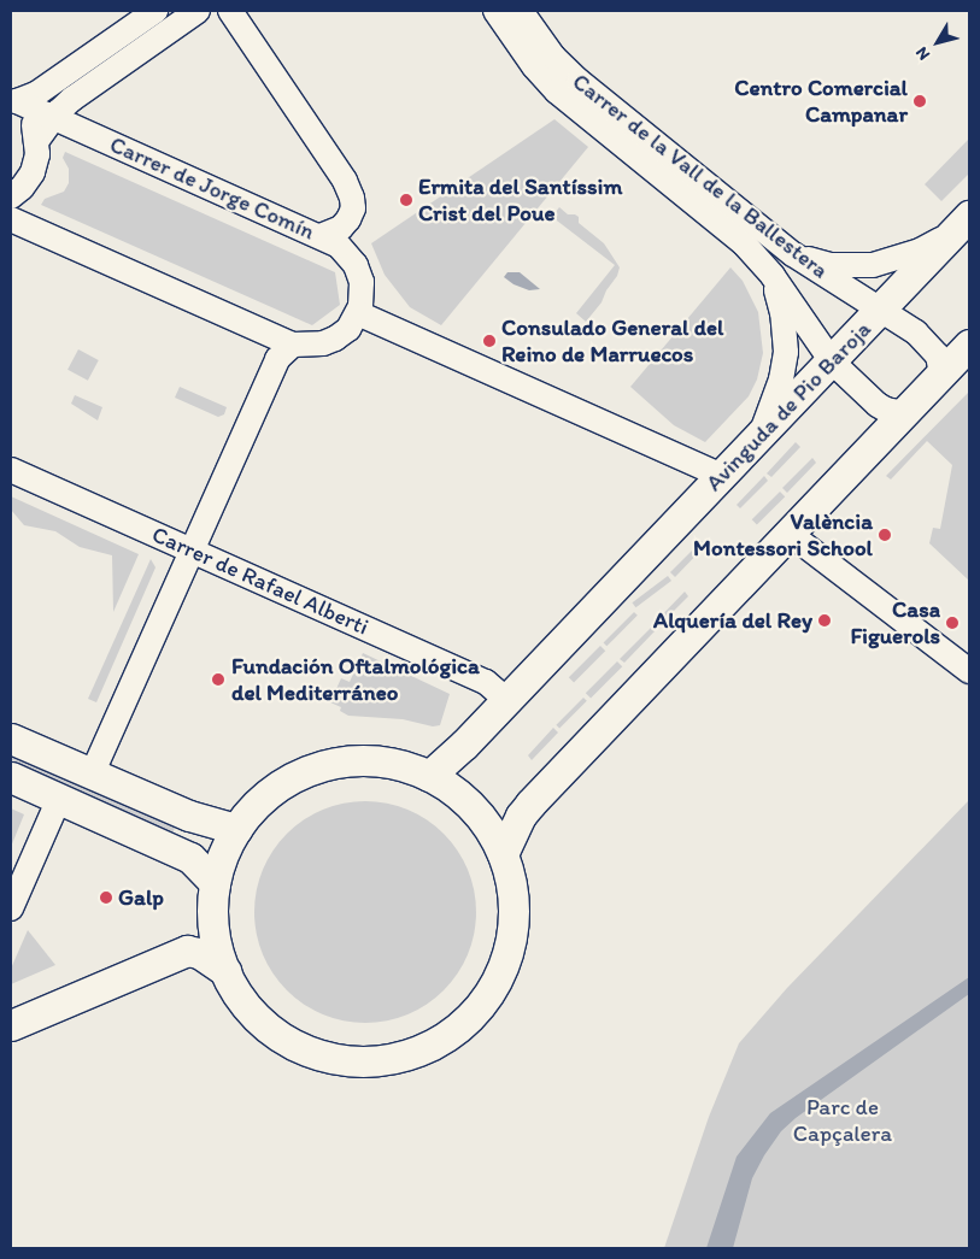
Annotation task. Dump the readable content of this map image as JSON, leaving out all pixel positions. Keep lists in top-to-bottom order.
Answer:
{
  "streets": {
    "main road": ["Avinguda de Pio Baroja"],
    "street": ["Carrer de la Vall de la Ballestera", "Carrer de Jorge Comín", "Carrer de Rafael Alberti"]
  },
  "crossings": [
    ["Carrer de la Vall de la Ballestera", "Avinguda de Pio Baroja"],
    ["Avinguda de Pio Baroja", "Carrer de Rafael Alberti"]
  ],
  "parks": ["Parc de Capçalera"],
  "places": [
    "Centro Comercial Campanar",
    "Ermita del Santíssim Crist del Poue",
    "Consulado General del Reino de Marruecos",
    "València Montessori School",
    "Alquería del Rey",
    "Casa Figuerols",
    "Fundación Oftalmológica del Mediterráneo",
    "Galp"
  ],
  "north": "bottom left"
}
